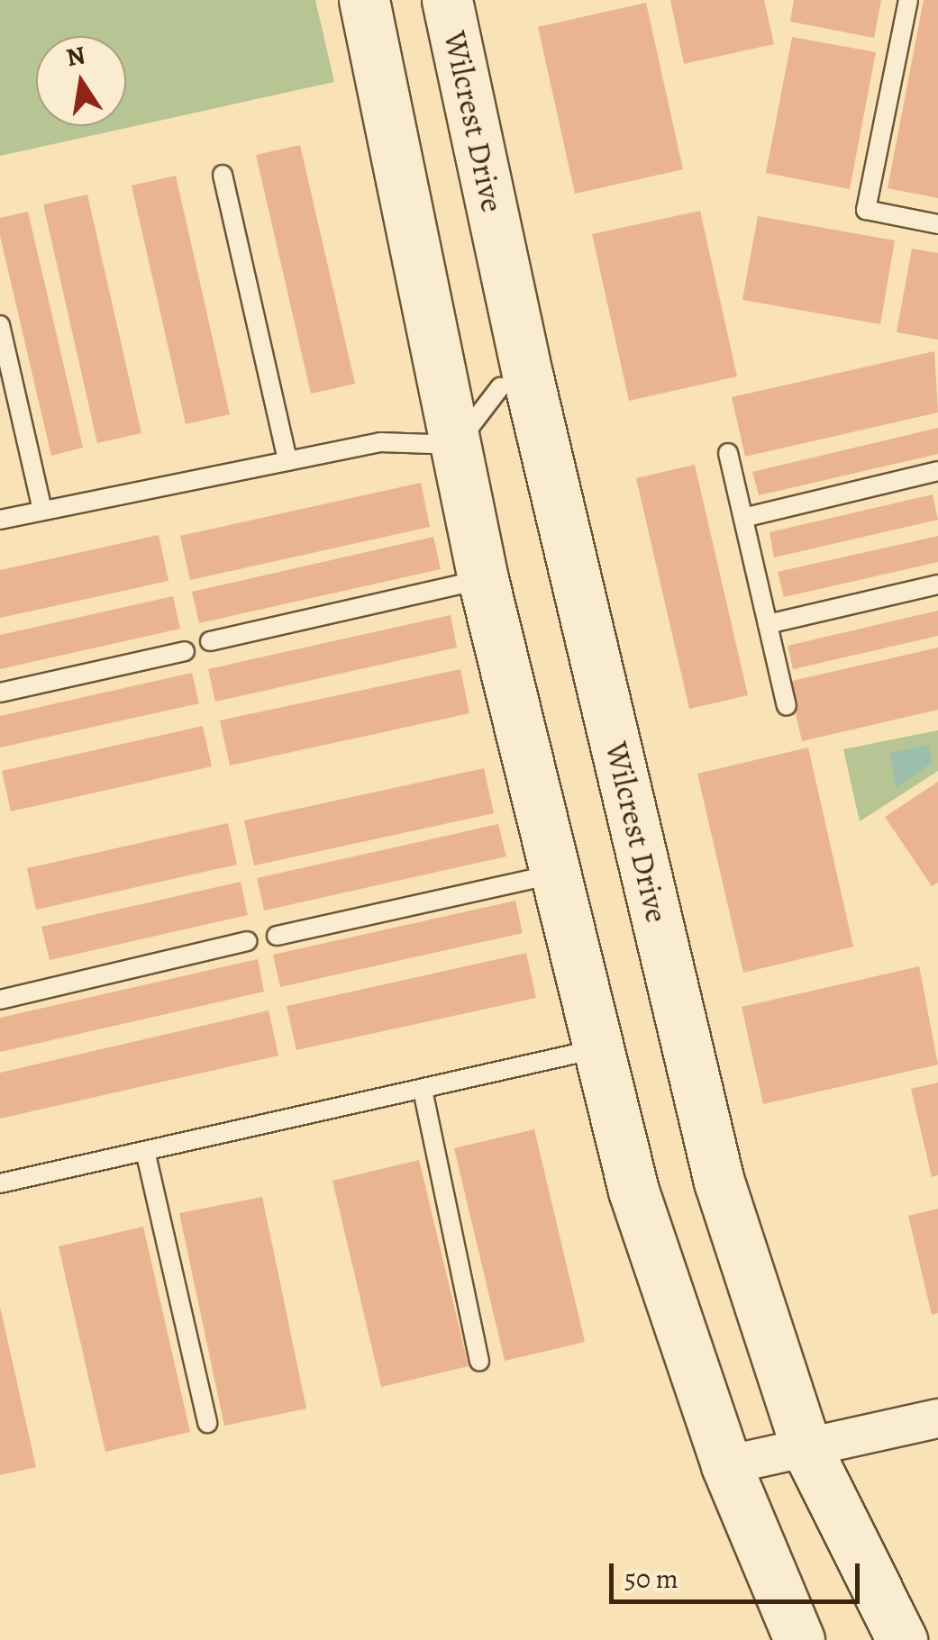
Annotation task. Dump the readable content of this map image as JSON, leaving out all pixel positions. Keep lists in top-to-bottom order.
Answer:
{
  "streets": {
    "main road": ["Wilcrest Drive"]
  },
  "scale_bar": "50 m",
  "north": "top"
}
